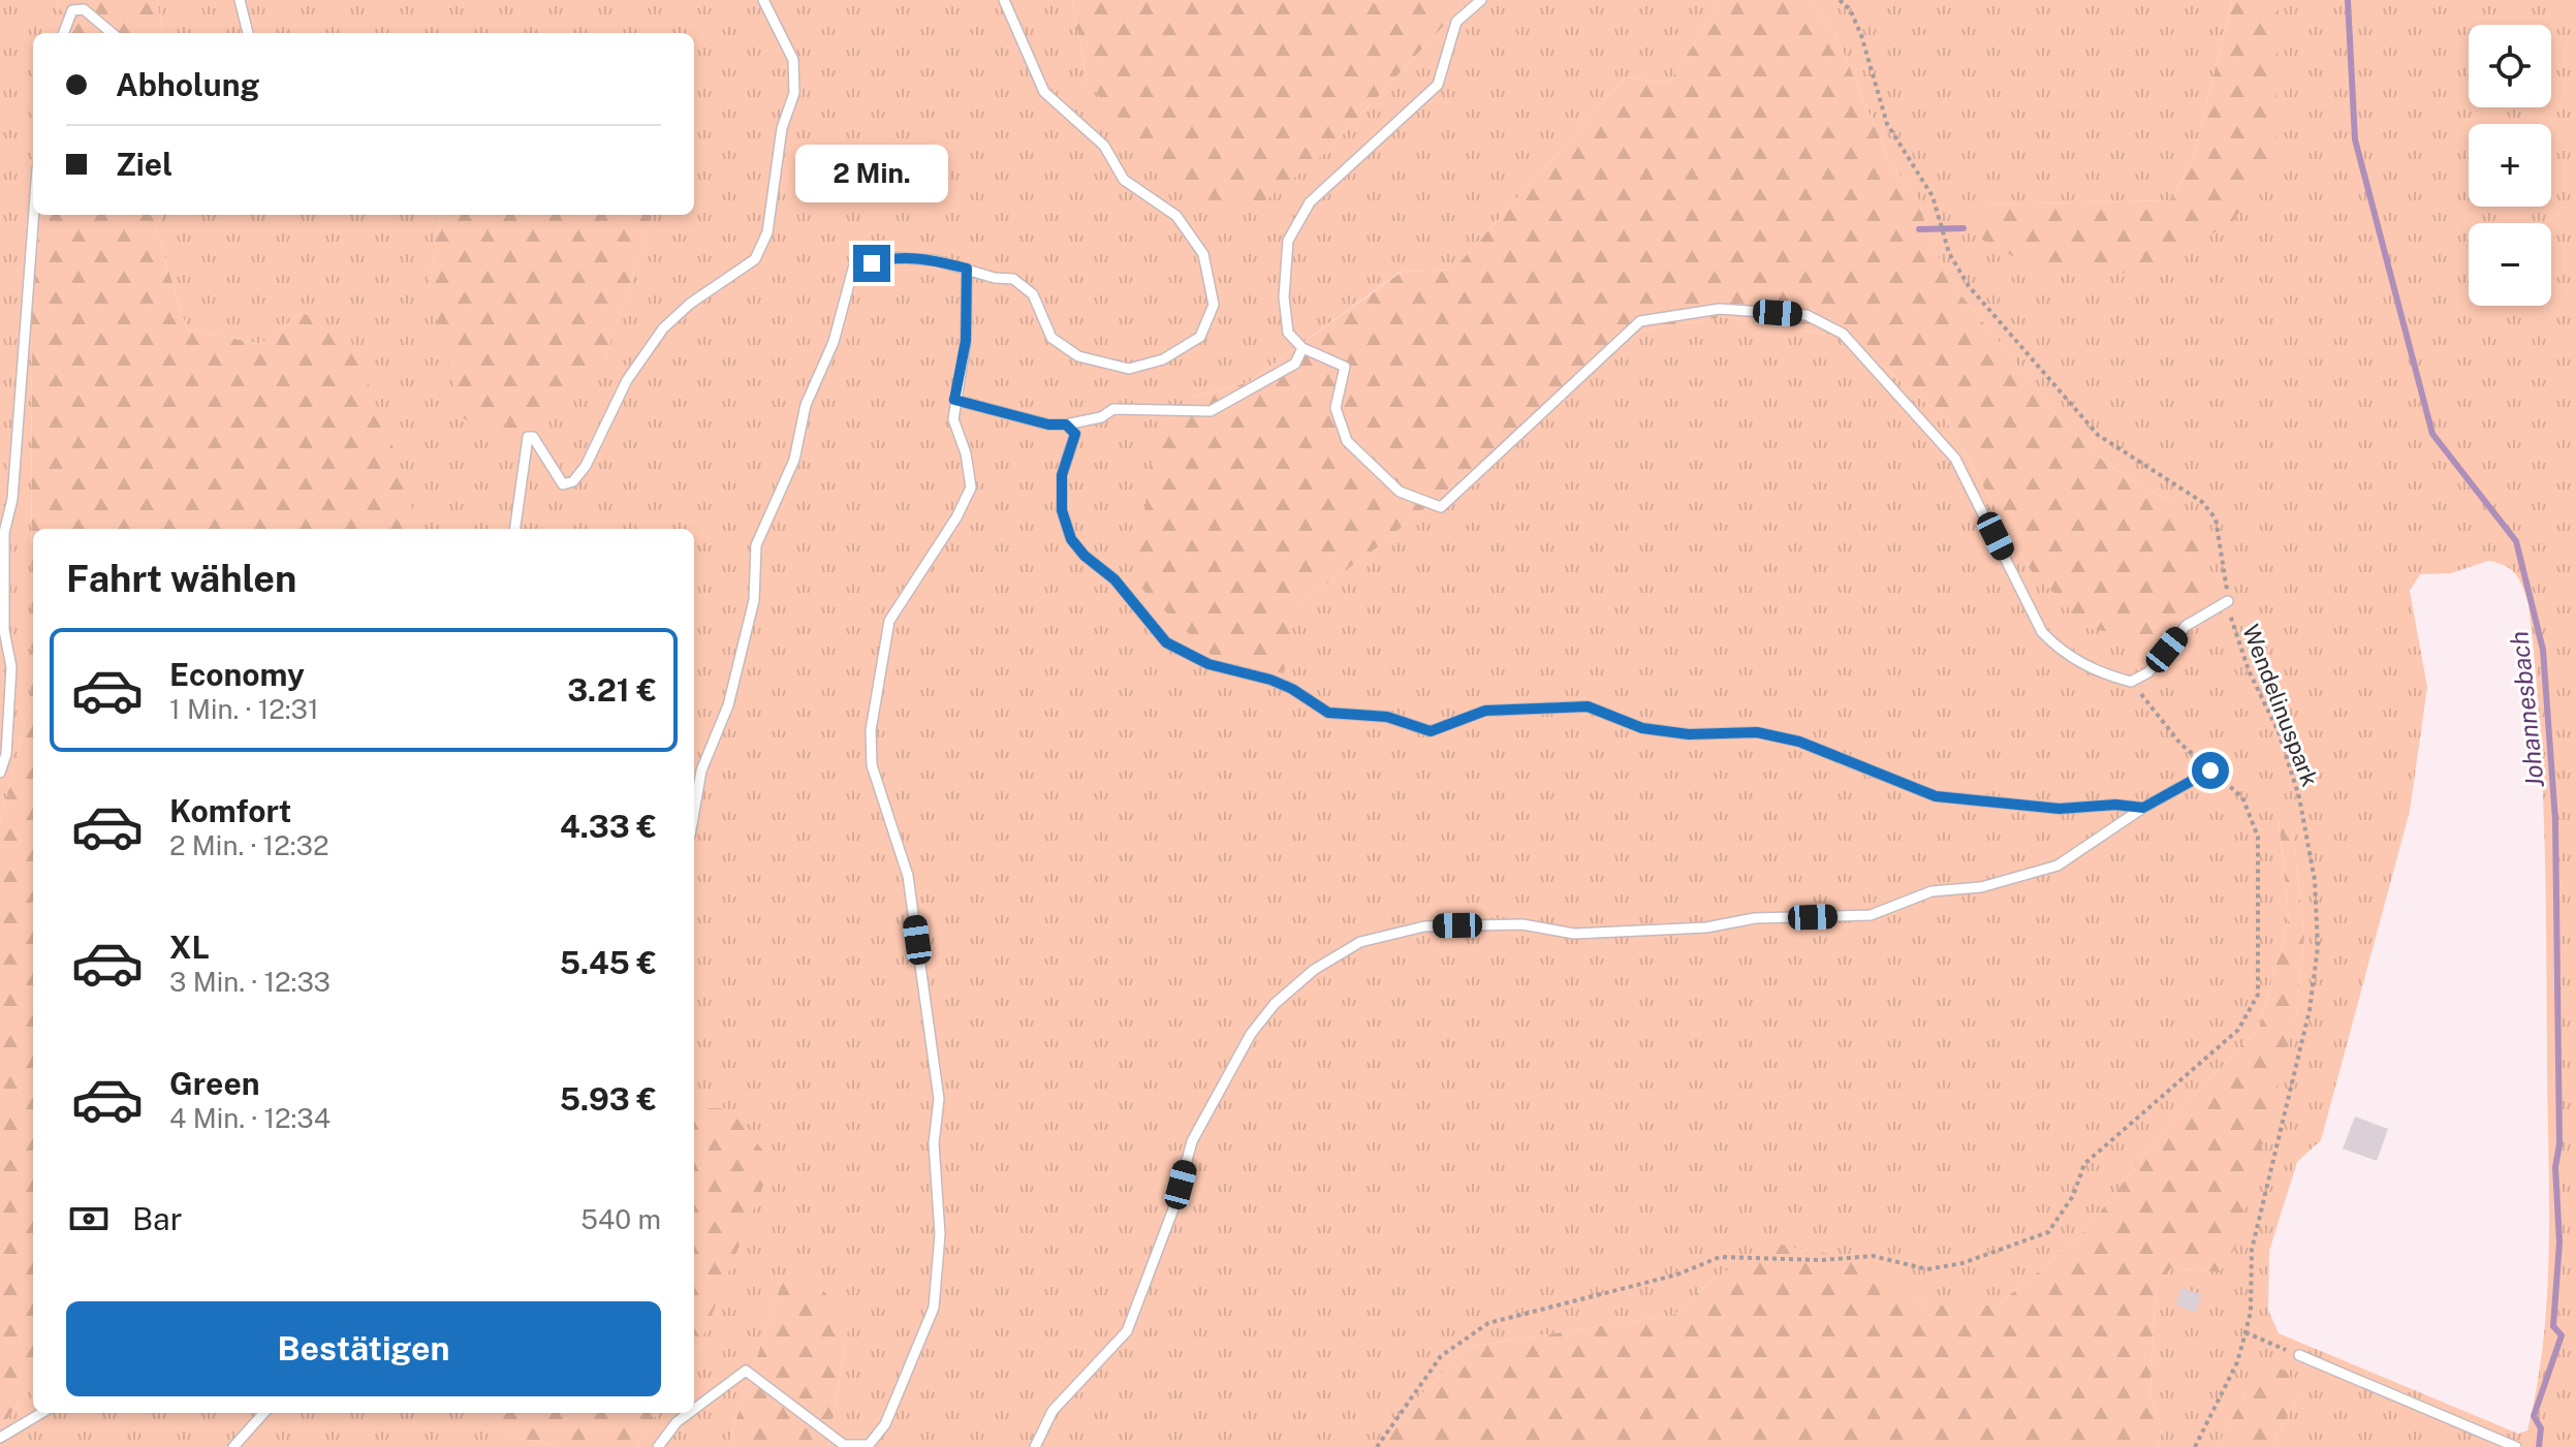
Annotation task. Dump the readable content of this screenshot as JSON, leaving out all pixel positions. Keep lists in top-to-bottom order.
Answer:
{
  "streets": {
    "path": ["Wendelinuspark"]
  },
  "water": ["Johannesbach"],
  "page": {
    "map_buttons": ["+", "−"],
    "banner": ["Abholung", "Ziel"],
    "bubble": "2 Min.",
    "heading": "Fahrt wählen",
    "list": [
      {
        "name": "Economy",
        "note": "1 Min. · 12:31",
        "value": "3.21 €"
      },
      {
        "name": "Komfort",
        "note": "2 Min. · 12:32",
        "value": "4.33 €"
      },
      {
        "name": "XL",
        "note": "3 Min. · 12:33",
        "value": "5.45 €"
      },
      {
        "name": "Green",
        "note": "4 Min. · 12:34",
        "value": "5.93 €"
      }
    ],
    "pay": ["Bar", "540 m"],
    "buttons": "Bestätigen"
  }
}
